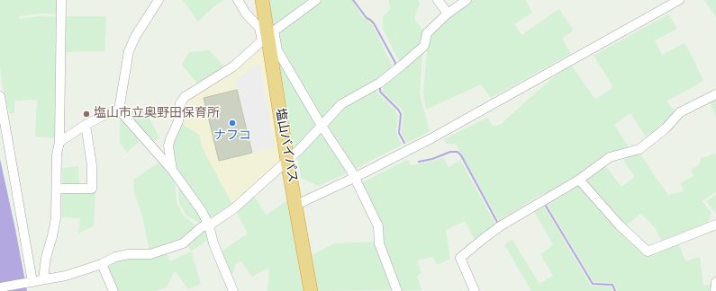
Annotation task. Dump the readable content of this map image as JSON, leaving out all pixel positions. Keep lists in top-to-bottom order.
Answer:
{
  "streets": {
    "highway": ["塩山バイパス"]
  },
  "places": ["塩山市立奥野田保育所", "ナフコ"]
}
